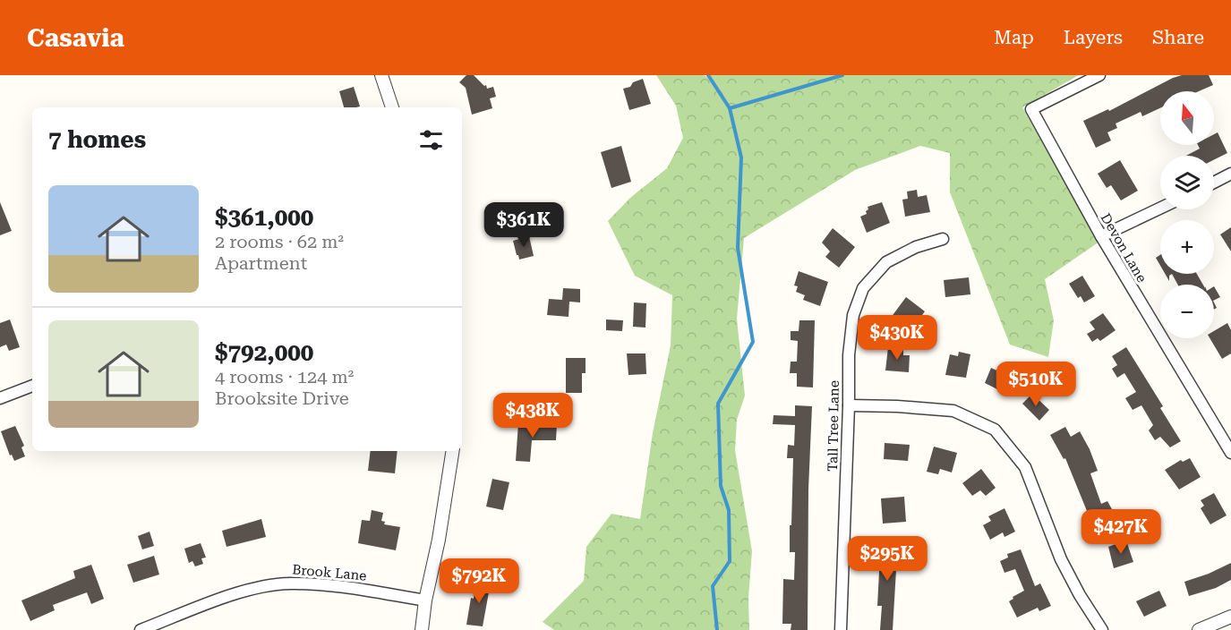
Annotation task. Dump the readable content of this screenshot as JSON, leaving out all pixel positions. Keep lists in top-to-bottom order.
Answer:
{
  "streets": {
    "street": ["Devon Lane", "Tall Tree Lane", "Brook Lane"]
  },
  "north": "top",
  "page": {
    "header": "Casavia",
    "nav": ["Map", "Layers", "Share"],
    "map_buttons": ["+", "−"],
    "heading": "7 homes",
    "list": [
      {
        "name": "$361,000",
        "note": "2 rooms · 62 m² · Apartment"
      },
      {
        "name": "$792,000",
        "note": "4 rooms · 124 m² · Brooksite Drive"
      }
    ],
    "price": [
      "$361K",
      "$430K",
      "$510K",
      "$438K",
      "$427K",
      "$295K",
      "$792K"
    ]
  }
}
